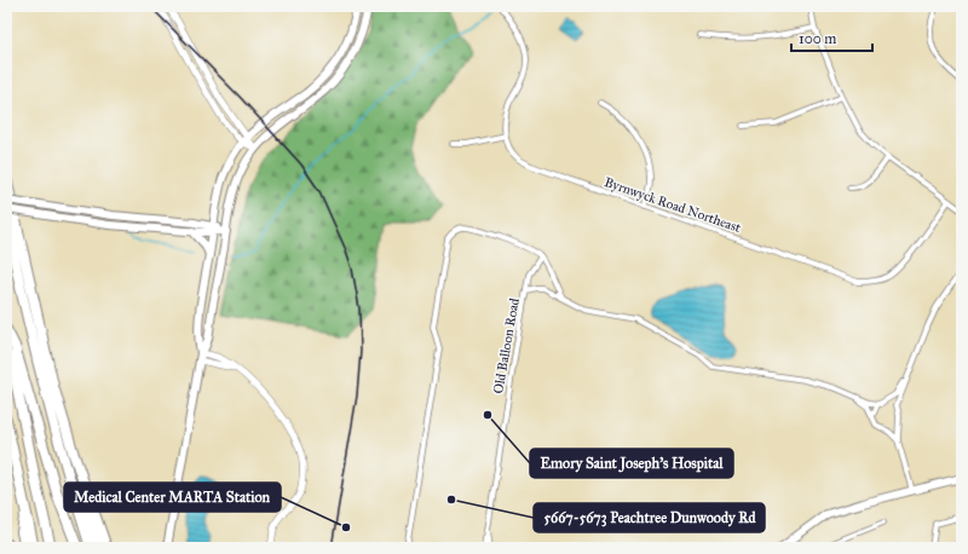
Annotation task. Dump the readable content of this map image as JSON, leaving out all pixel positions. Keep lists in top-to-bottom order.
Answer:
{
  "streets": {
    "street": ["Byrnwyck Road Northeast", "Old Balloon Road"]
  },
  "places": ["Emory Saint Joseph's Hospital", "5667-5673 Peachtree Dunwoody Rd", "Medical Center MARTA Station"],
  "scale_bar": "100 m"
}
